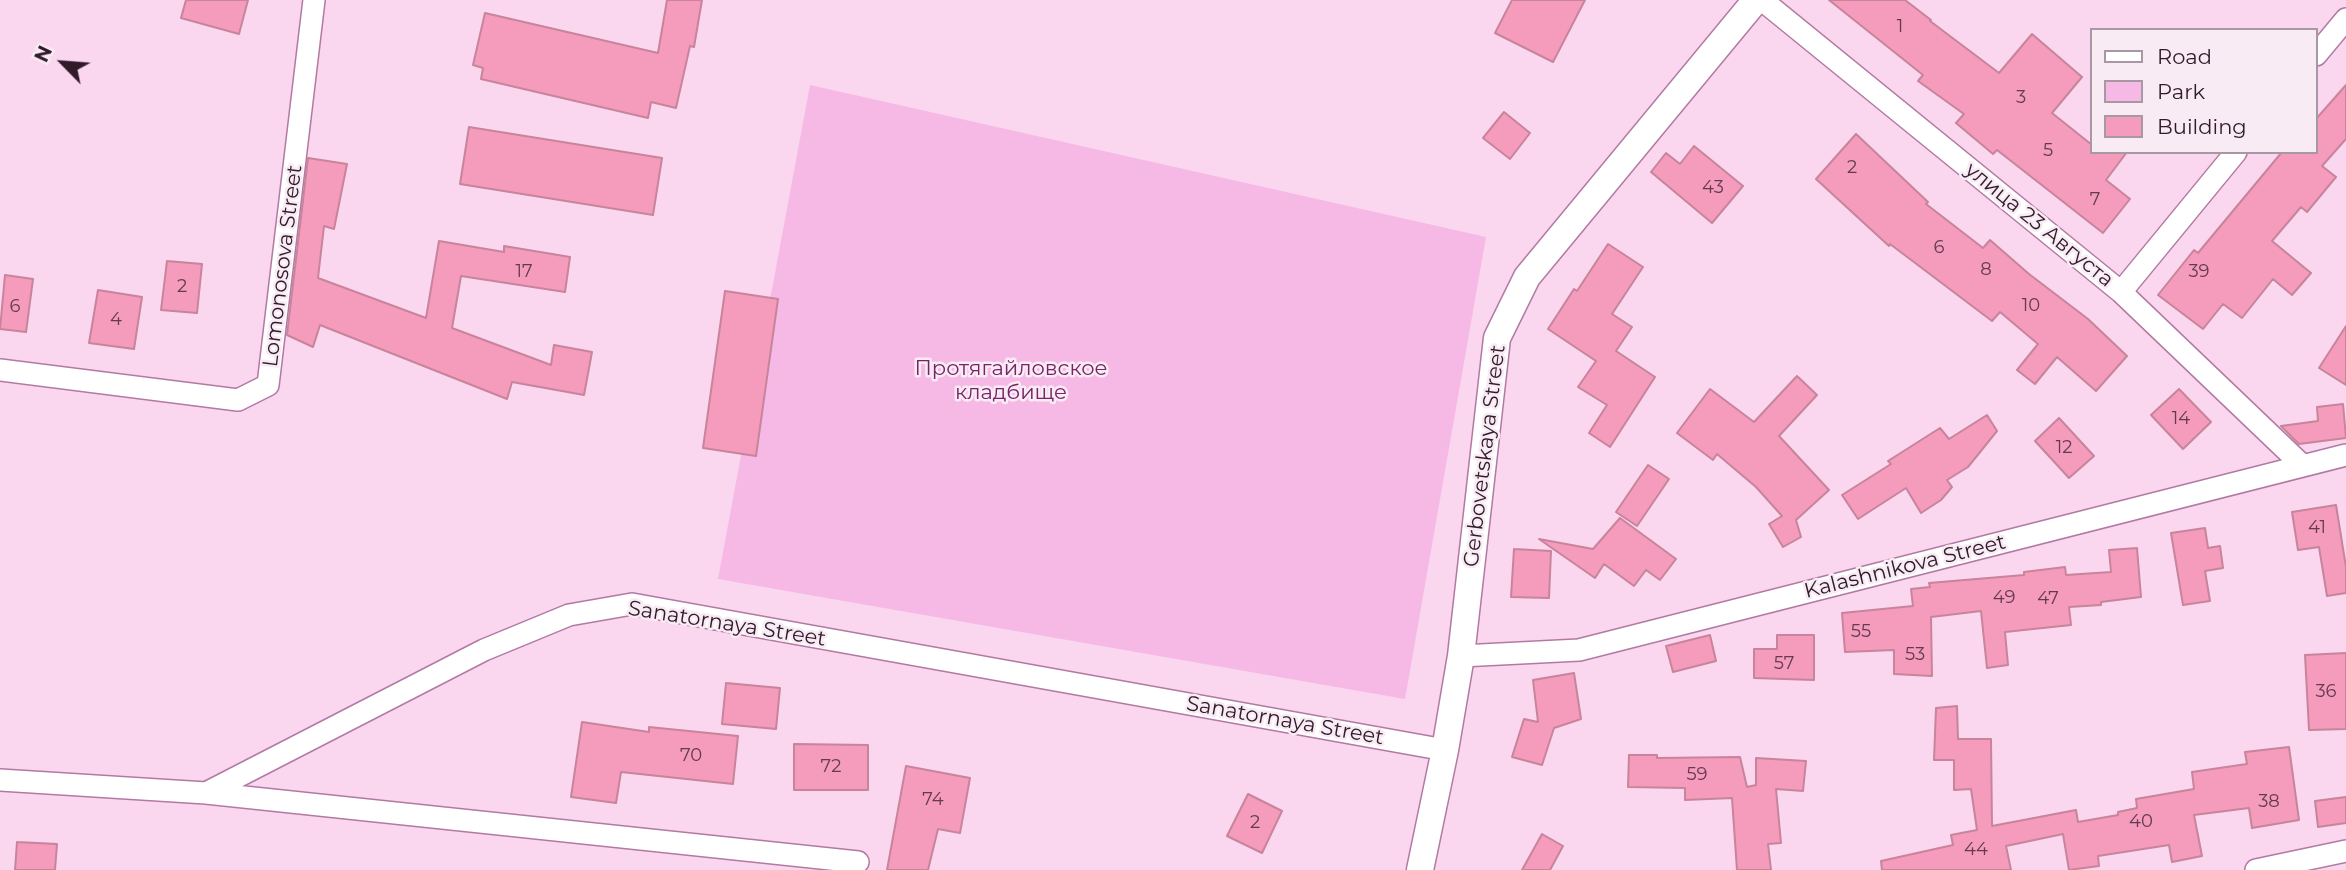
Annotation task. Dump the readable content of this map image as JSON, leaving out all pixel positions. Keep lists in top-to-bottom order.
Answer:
{
  "streets": {
    "street": [
      "улица 23 Августа",
      "Lomonosova Street",
      "Gerbovetskaya Street",
      "Kalashnikova Street",
      "Sanatornaya Street"
    ]
  },
  "crossings": [
    ["улица 23 Августа", "Kalashnikova Street"],
    ["Gerbovetskaya Street", "Kalashnikova Street"],
    ["Gerbovetskaya Street", "Sanatornaya Street"]
  ],
  "parks": ["Протягайловское кладбище"],
  "house_numbers": [
    "1",
    "3",
    "5",
    "2",
    "43",
    "7",
    "6",
    "8",
    "17",
    "39",
    "2",
    "10",
    "6",
    "4",
    "14",
    "12",
    "41",
    "49",
    "47",
    "55",
    "53",
    "57",
    "36",
    "70",
    "72",
    "59",
    "74",
    "38",
    "40",
    "2",
    "44"
  ],
  "legend": ["Road", "Park", "Building"],
  "north": "top left"
}
